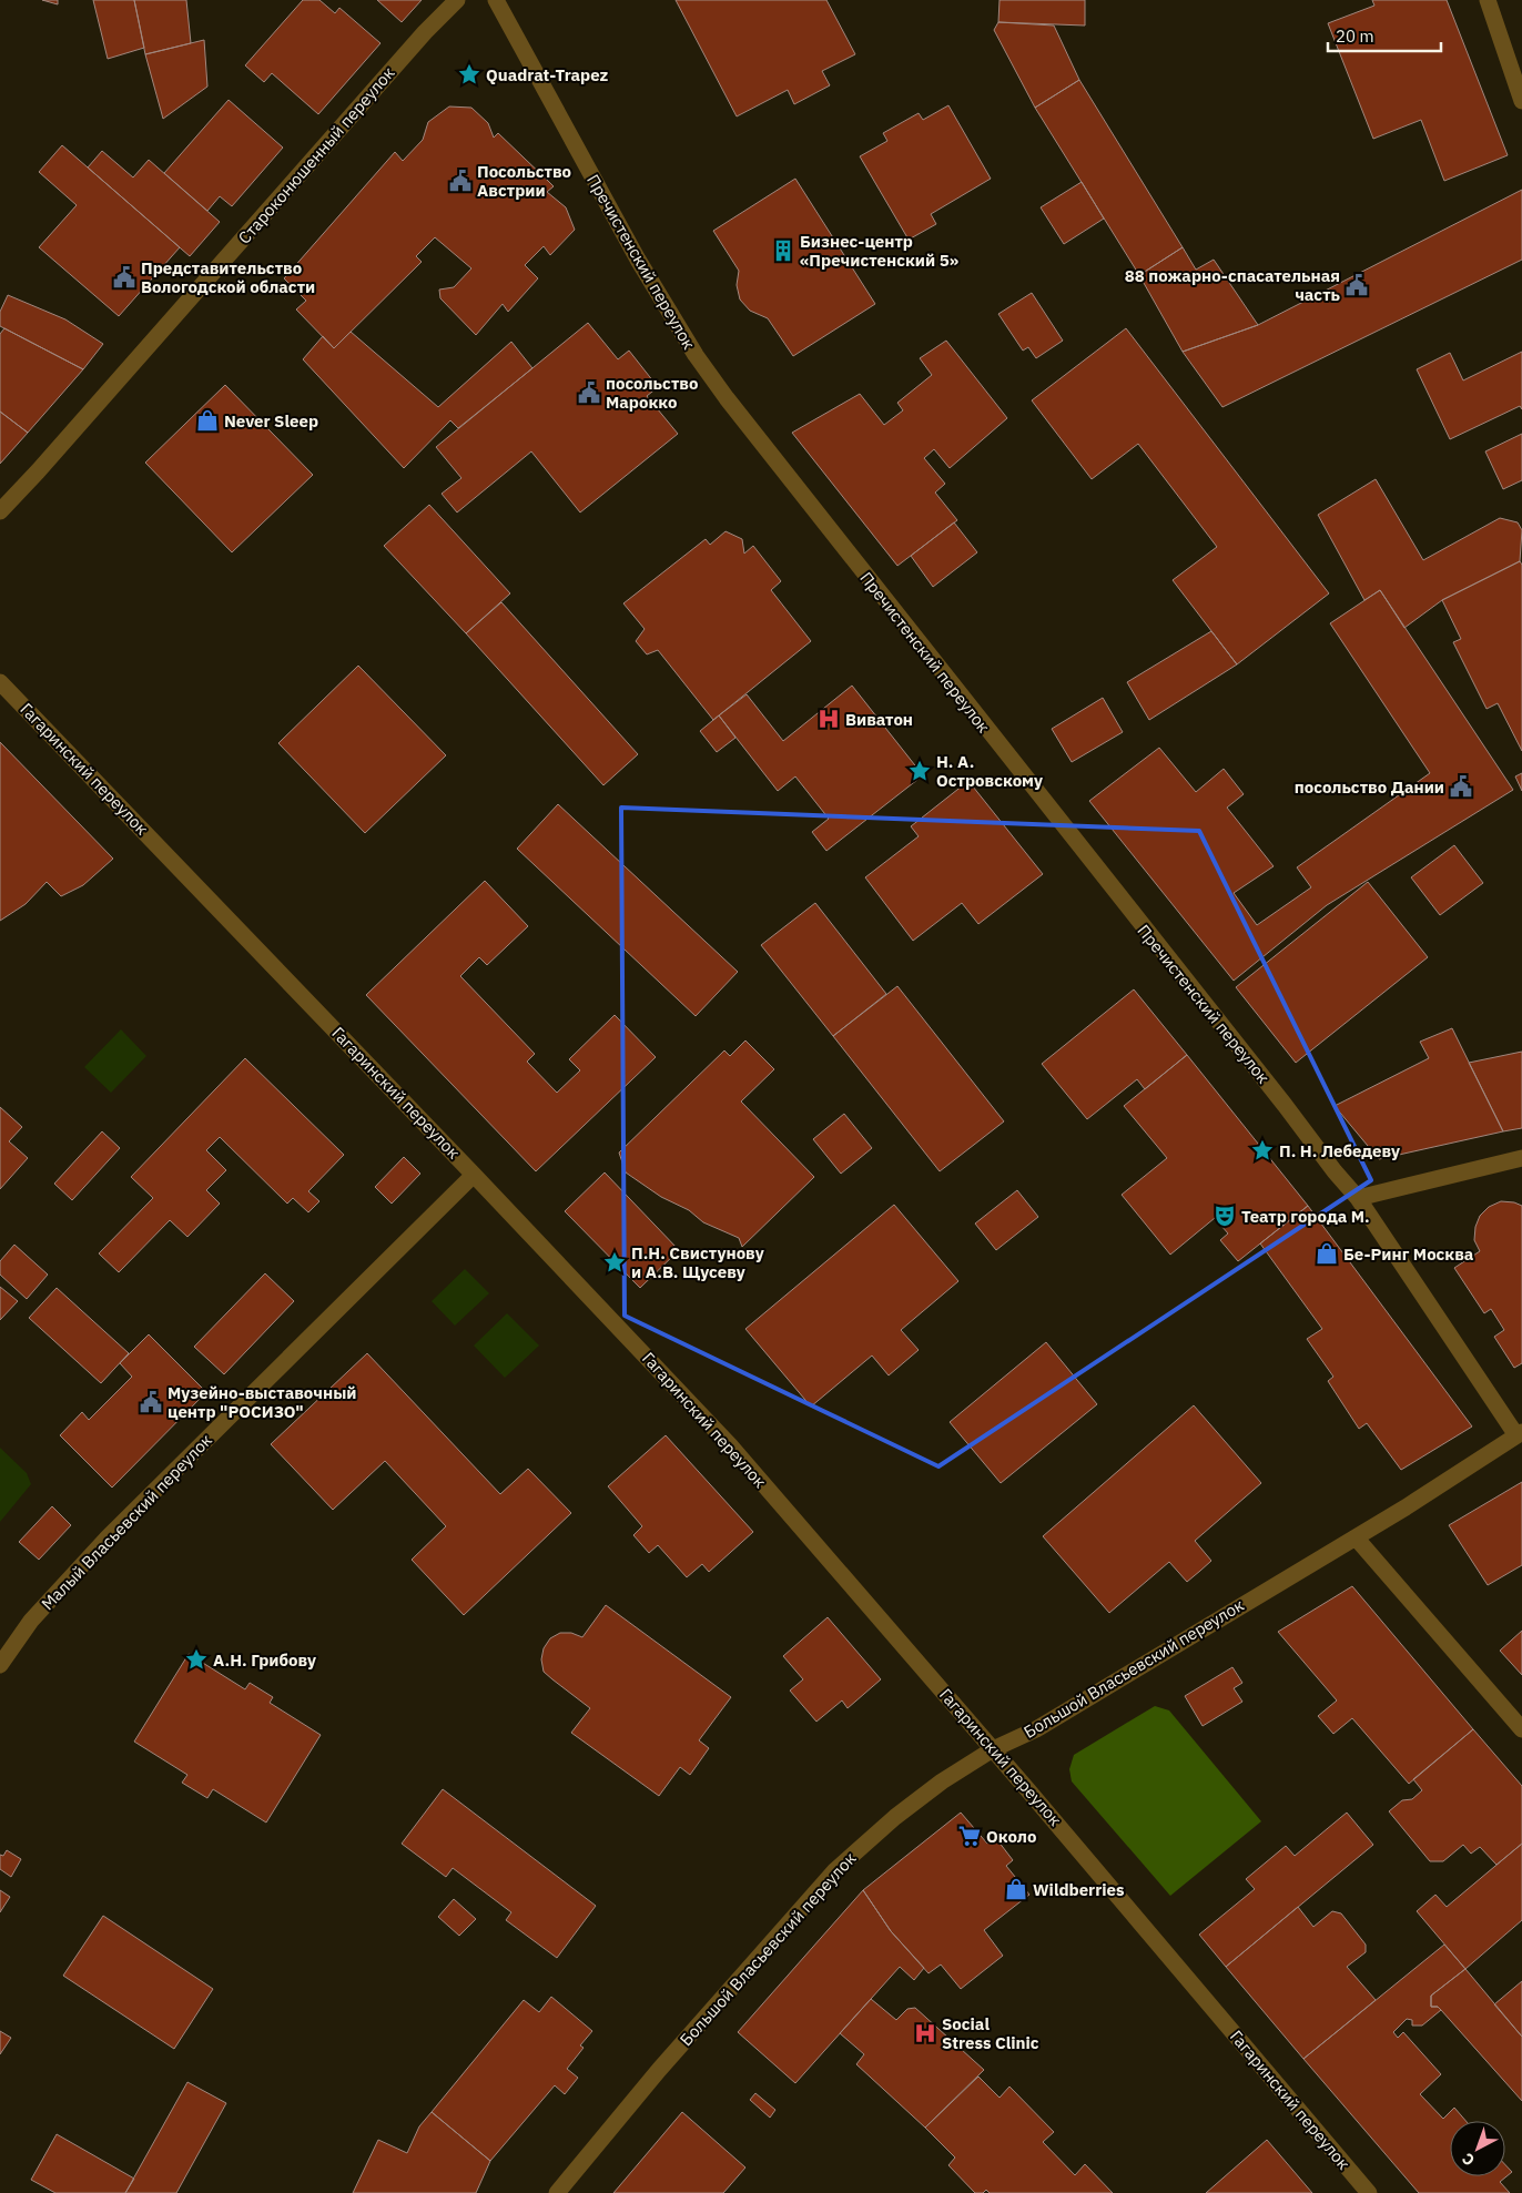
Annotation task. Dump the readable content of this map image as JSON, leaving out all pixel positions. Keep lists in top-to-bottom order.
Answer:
{
  "streets": {
    "street": [
      "Староконюшенный переулок",
      "Пречистенский переулок",
      "Гагаринский переулок",
      "Малый Власьевский переулок",
      "Большой Власьевский переулок"
    ]
  },
  "crossings": [
    ["Пречистенский переулок", "Большой Власьевский переулок"],
    ["Гагаринский переулок", "Малый Власьевский переулок"],
    ["Гагаринский переулок", "Большой Власьевский переулок"]
  ],
  "places": {
    "place": [
      "Quadrat-Trapez",
      "Н. А. Островскому",
      "П. Н. Лебедеву",
      "П.Н. Свистунову и А.В. Щусеву",
      "А.Н. Грибову"
    ],
    "public building": [
      "Посольство Австрии",
      "Представительство Вологодской области",
      "88 пожарно-спасательная часть",
      "посольство Марокко",
      "посольство Дании",
      "Музейно-выставочный центр \"РОСИЗО\""
    ],
    "building": ["Бизнес-центр «Пречистенский 5»"],
    "shop": ["Never Sleep", "Бе-Ринг Москва", "Wildberries"],
    "hospital": ["Виватон", "Social Stress Clinic"],
    "theatre": ["Театр города М."],
    "supermarket": ["Около"]
  },
  "scale_bar": "20 m",
  "north": "bottom left"
}
